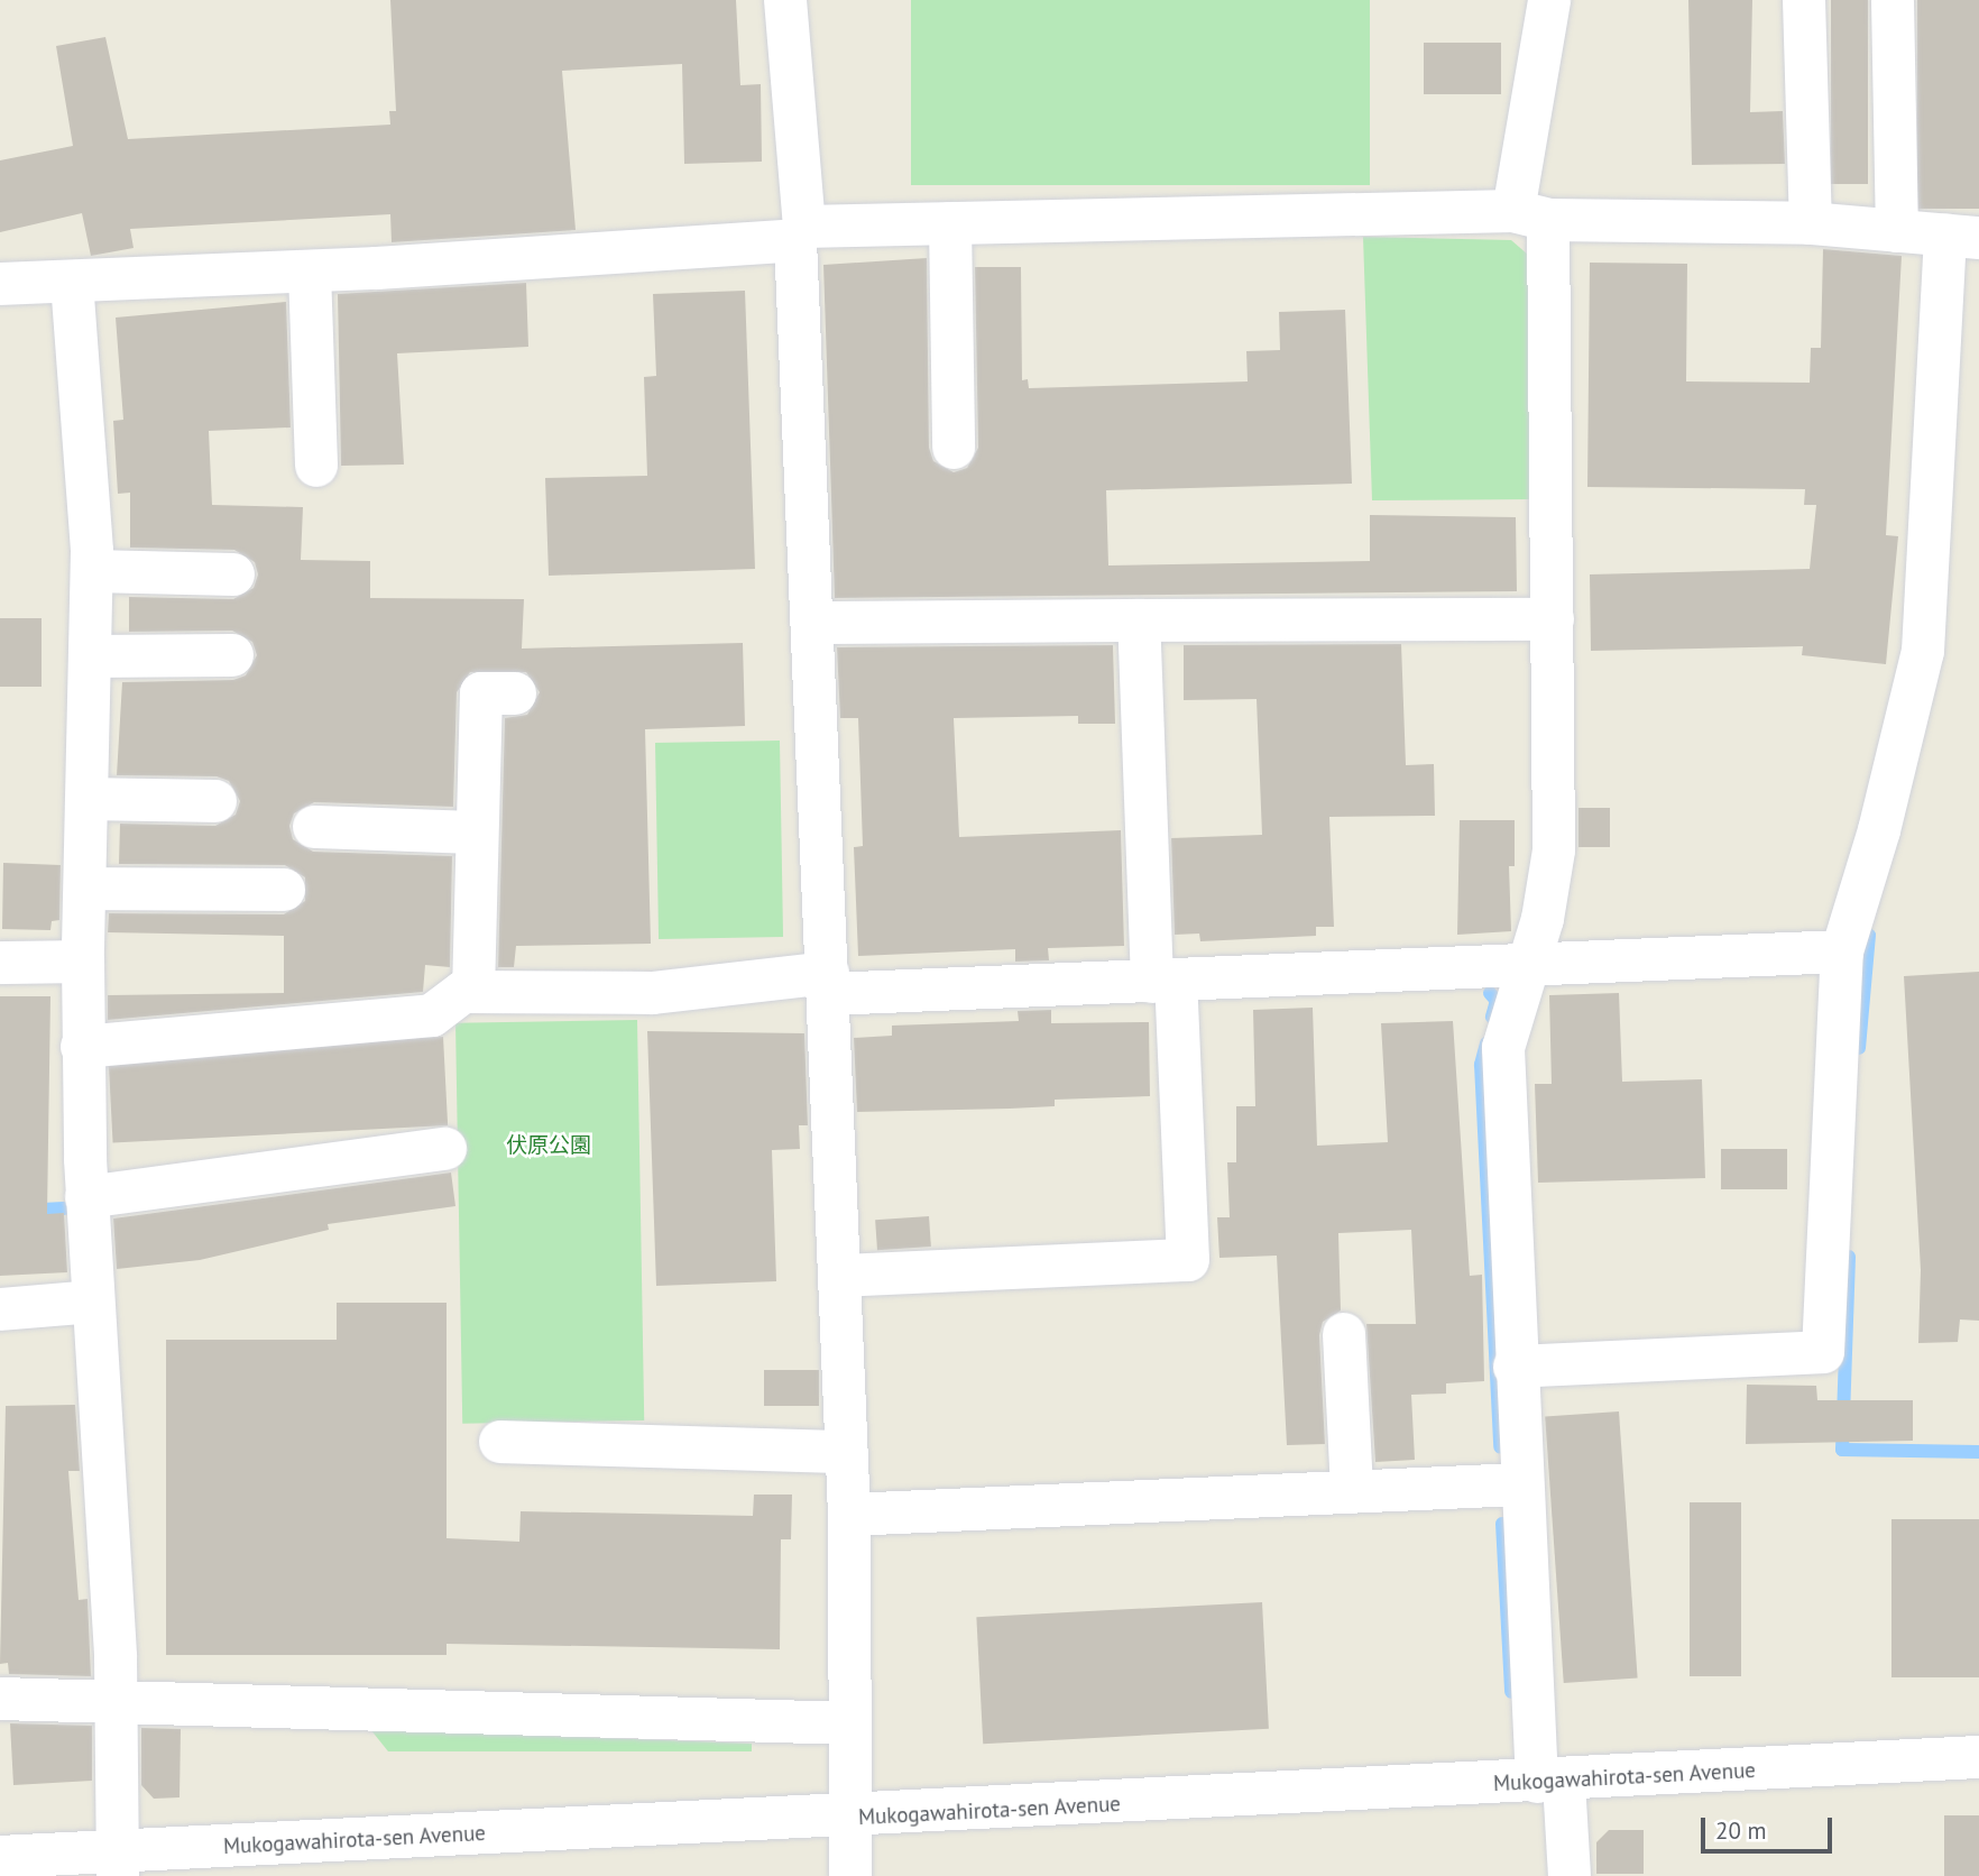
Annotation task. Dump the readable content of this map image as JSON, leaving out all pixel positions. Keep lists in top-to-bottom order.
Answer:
{
  "streets": {
    "street": ["Mukogawahirota-sen Avenue"]
  },
  "parks": ["伏原公園"],
  "scale_bar": "20 m"
}
